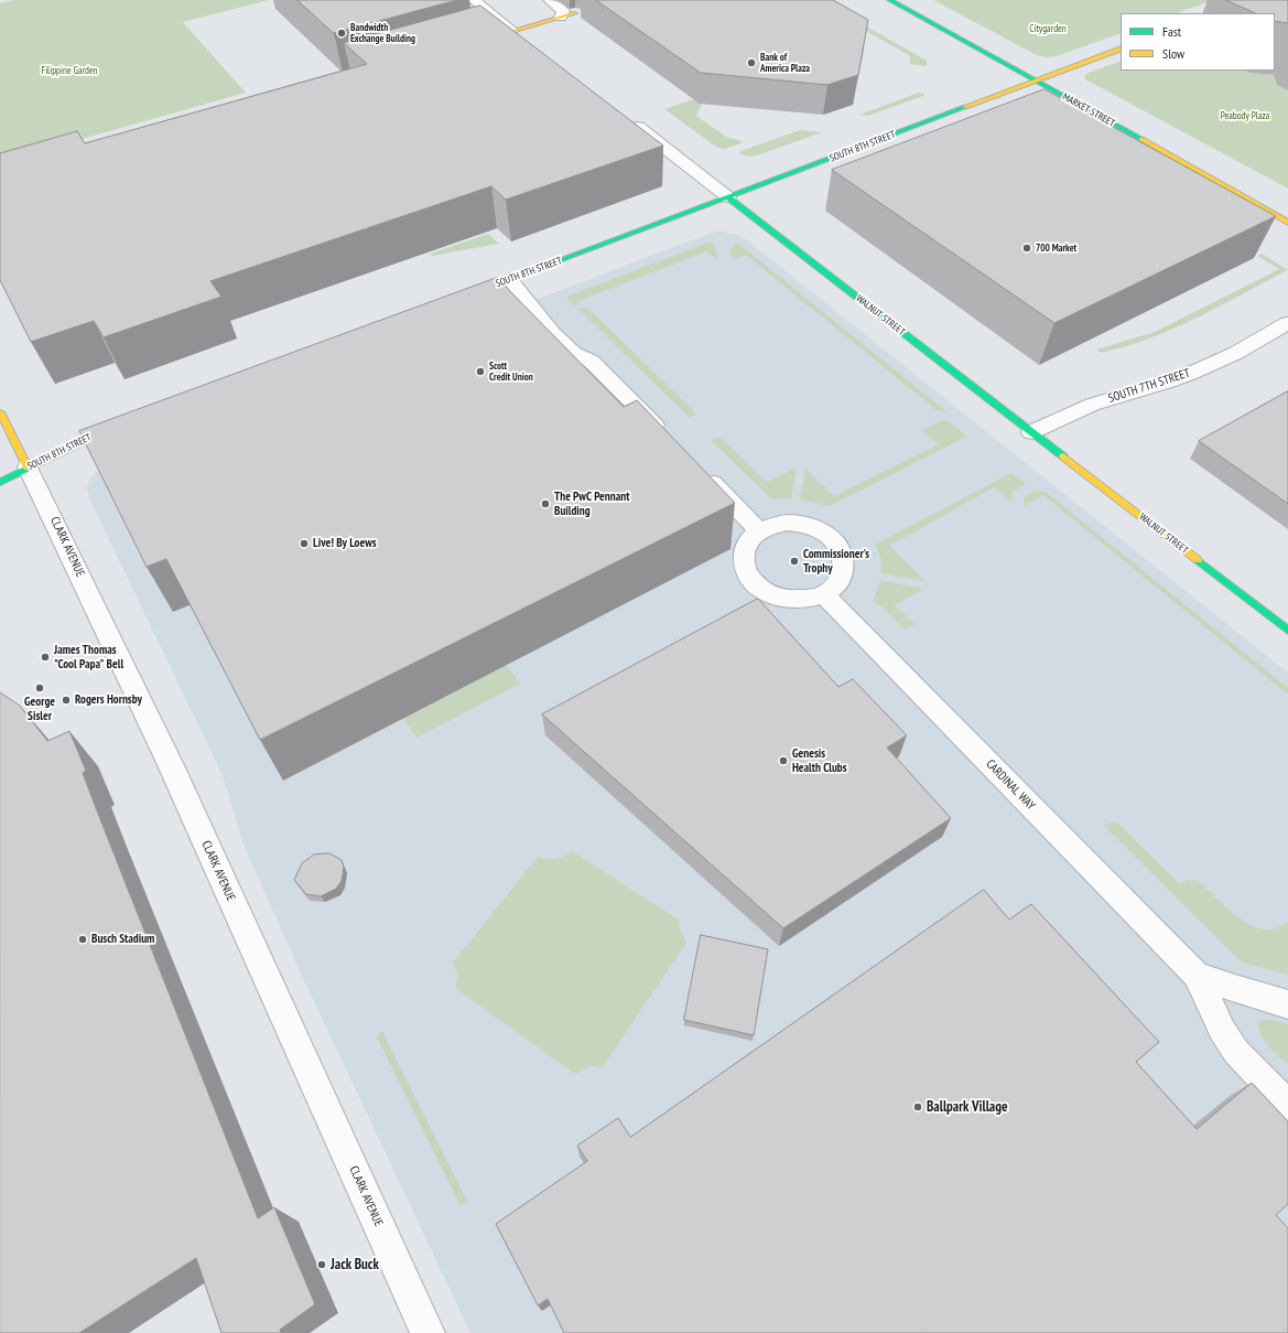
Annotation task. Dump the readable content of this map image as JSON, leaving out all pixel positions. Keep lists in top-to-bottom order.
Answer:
{
  "streets": {
    "main road": [
      "MARKET STREET",
      "SOUTH 8TH STREET",
      "WALNUT STREET",
      "CLARK AVENUE"
    ],
    "street": ["SOUTH 7TH STREET"],
    "lane": ["CARDINAL WAY"]
  },
  "crossings": [
    ["MARKET STREET", "SOUTH 8TH STREET"],
    ["SOUTH 8TH STREET", "WALNUT STREET"],
    ["SOUTH 8TH STREET", "CLARK AVENUE"],
    ["WALNUT STREET", "SOUTH 7TH STREET"]
  ],
  "parks": ["Citygarden", "Filippine Garden", "Peabody Plaza"],
  "places": [
    "Bandwidth Exchange Building",
    "Bank of America Plaza",
    "700 Market",
    "Scott Credit Union",
    "The PwC Pennant Building",
    "Live! By Loews",
    "Commissioner's Trophy",
    "James Thomas \"Cool Papa\" Bell",
    "George Sisler",
    "Rogers Hornsby",
    "Genesis Health Clubs",
    "Busch Stadium",
    "Ballpark Village",
    "Jack Buck"
  ],
  "legend": ["Fast", "Slow"]
}
